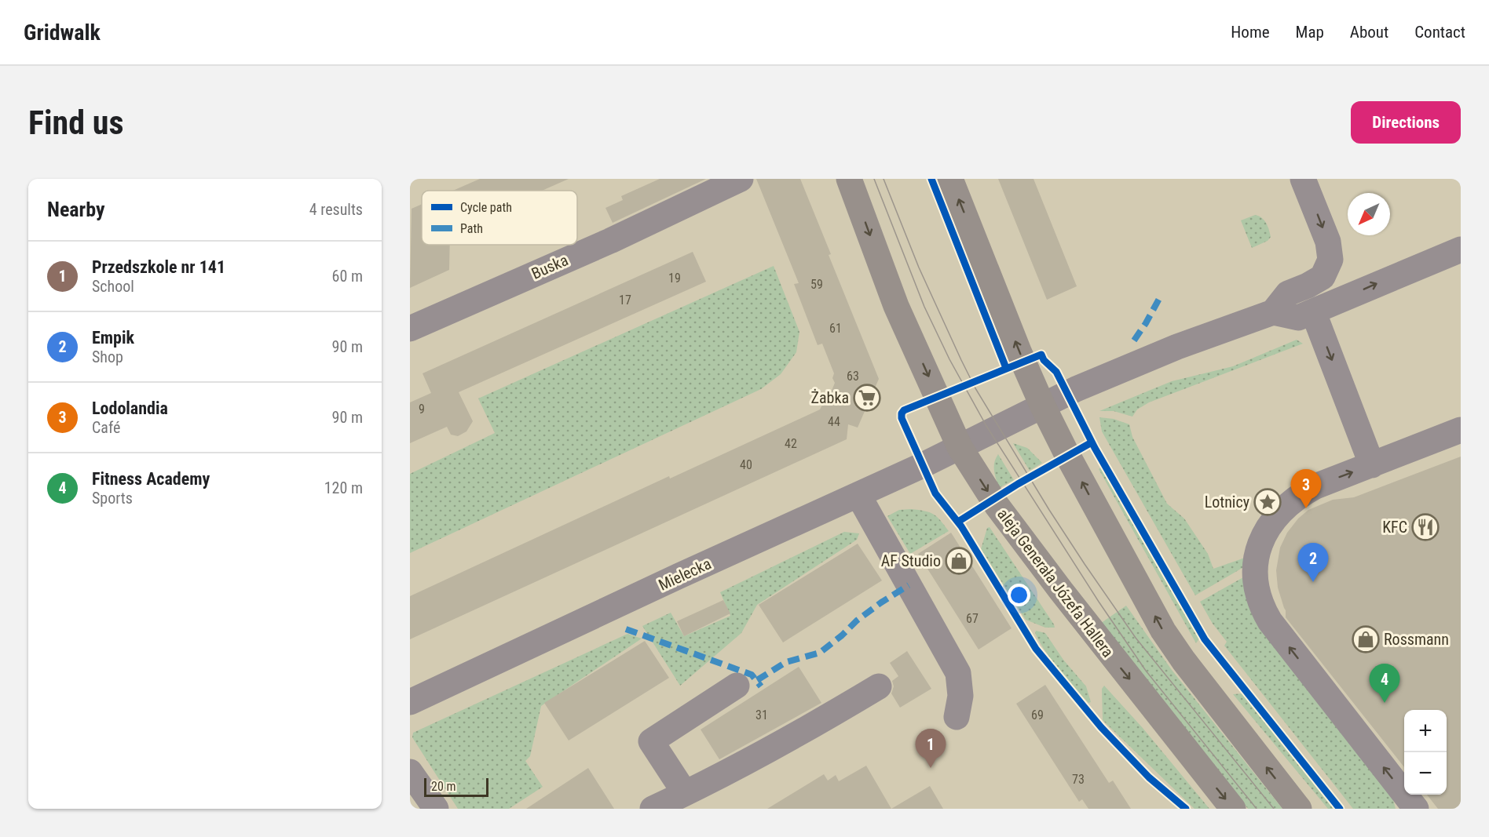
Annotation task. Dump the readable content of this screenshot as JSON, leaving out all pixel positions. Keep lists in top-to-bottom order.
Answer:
{
  "streets": {
    "main road": ["aleja Generała Józefa Hallera"],
    "street": ["Buska", "Mielecka"]
  },
  "crossings": [
    ["Mielecka", "aleja Generała Józefa Hallera"]
  ],
  "places": {
    "supermarket": ["Żabka"],
    "place": ["Lotnicy"],
    "restaurant": ["KFC"],
    "shop": ["AF Studio", "Rossmann"]
  },
  "house_numbers": [
    "19",
    "59",
    "17",
    "61",
    "63",
    "9",
    "44",
    "42",
    "40",
    "67",
    "31",
    "69",
    "73"
  ],
  "legend": ["Cycle path", "Path"],
  "scale_bar": "20 m",
  "north": "bottom left",
  "page": {
    "header": "Gridwalk",
    "nav": [
      "Home",
      "Map",
      "About",
      "Contact"
    ],
    "buttons": "Directions",
    "title": "Find us",
    "heading": ["Nearby", "4 results"],
    "list": [
      {
        "mark": "1",
        "name": "Przedszkole nr 141",
        "note": "School",
        "value": "60 m"
      },
      {
        "mark": "2",
        "name": "Empik",
        "note": "Shop",
        "value": "90 m"
      },
      {
        "mark": "3",
        "name": "Lodolandia",
        "note": "Café",
        "value": "90 m"
      },
      {
        "mark": "4",
        "name": "Fitness Academy",
        "note": "Sports",
        "value": "120 m"
      }
    ],
    "pins": [
      "3",
      "2",
      "4",
      "1"
    ],
    "map_buttons": ["+", "−"],
    "scale": "20 m"
  }
}
